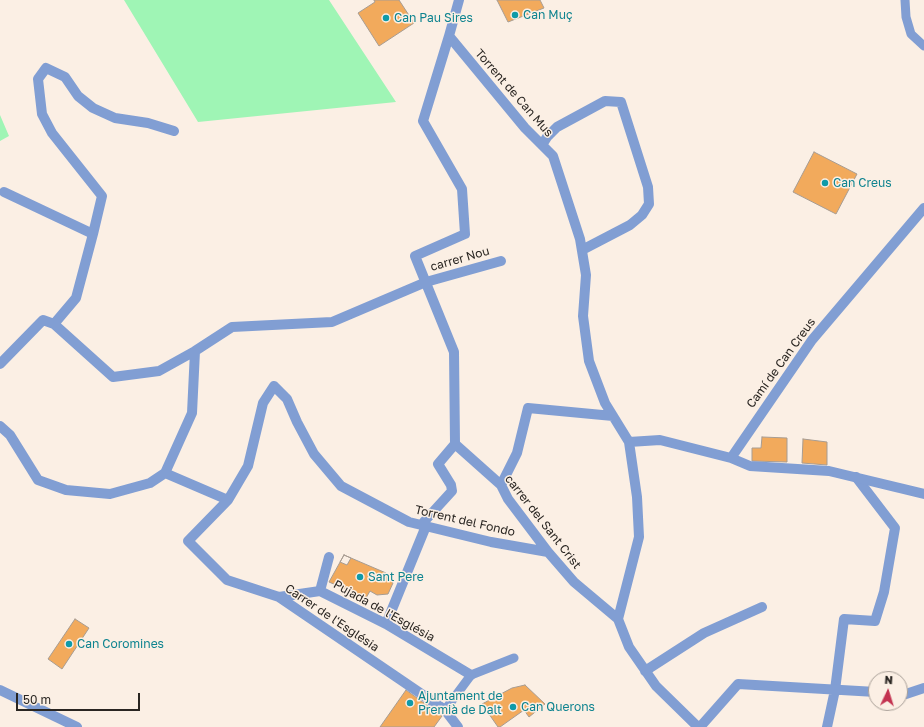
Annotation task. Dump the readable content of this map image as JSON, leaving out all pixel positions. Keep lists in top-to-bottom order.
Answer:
{
  "streets": {
    "street": [
      "Torrent de Can Mus",
      "carrer Nou",
      "Camí de Can Creus",
      "Torrent del Fondo",
      "carrer del Sant Crist",
      "Pujada de l'Església",
      "Carrer de l'Església"
    ]
  },
  "crossings": [
    ["Torrent de Can Mus", "carrer del Sant Crist"],
    ["Torrent del Fondo", "carrer del Sant Crist"],
    ["Torrent del Fondo", "Carrer de l'Església"],
    ["Pujada de l'Església", "Carrer de l'Església"]
  ],
  "places": [
    "Can Muç",
    "Can Pau Sires",
    "Can Creus",
    "Sant Pere",
    "Can Coromines",
    "Ajuntament de Premià de Dalt",
    "Can Querons"
  ],
  "scale_bar": "50 m",
  "north": "top"
}
